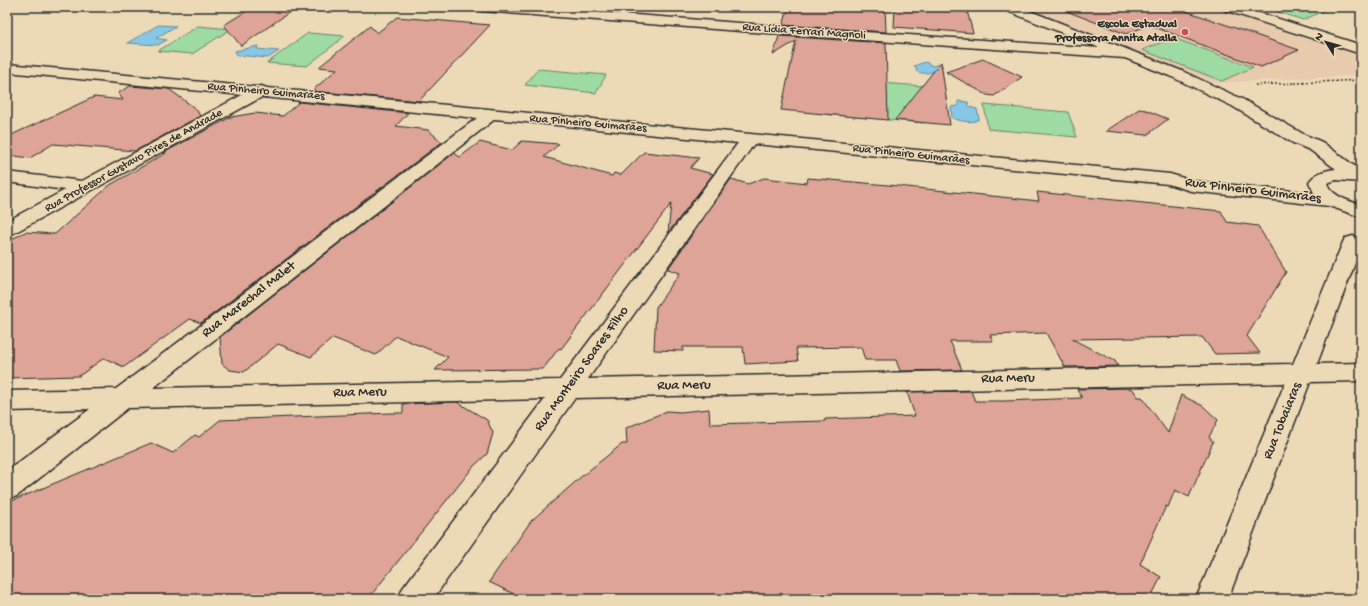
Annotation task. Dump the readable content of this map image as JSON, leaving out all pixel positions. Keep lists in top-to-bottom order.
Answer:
{
  "streets": {
    "street": [
      "Rua Lídia Ferrari Magnoli",
      "Rua Pinheiro Guimarães",
      "Rua Professor Gustavo Pires de Andrade",
      "Rua Marechal Malet",
      "Rua Monteiro Soares Filho",
      "Rua Meru",
      "Rua Tobaiaras"
    ]
  },
  "crossings": [
    ["Rua Pinheiro Guimarães", "Rua Professor Gustavo Pires de Andrade"],
    ["Rua Pinheiro Guimarães", "Rua Marechal Malet"],
    ["Rua Pinheiro Guimarães", "Rua Monteiro Soares Filho"],
    ["Rua Pinheiro Guimarães", "Rua Tobaiaras"],
    ["Rua Marechal Malet", "Rua Meru"],
    ["Rua Monteiro Soares Filho", "Rua Meru"],
    ["Rua Meru", "Rua Tobaiaras"]
  ],
  "places": ["Escola Estadual Professora Annita Atalla"],
  "north": "top left"
}
